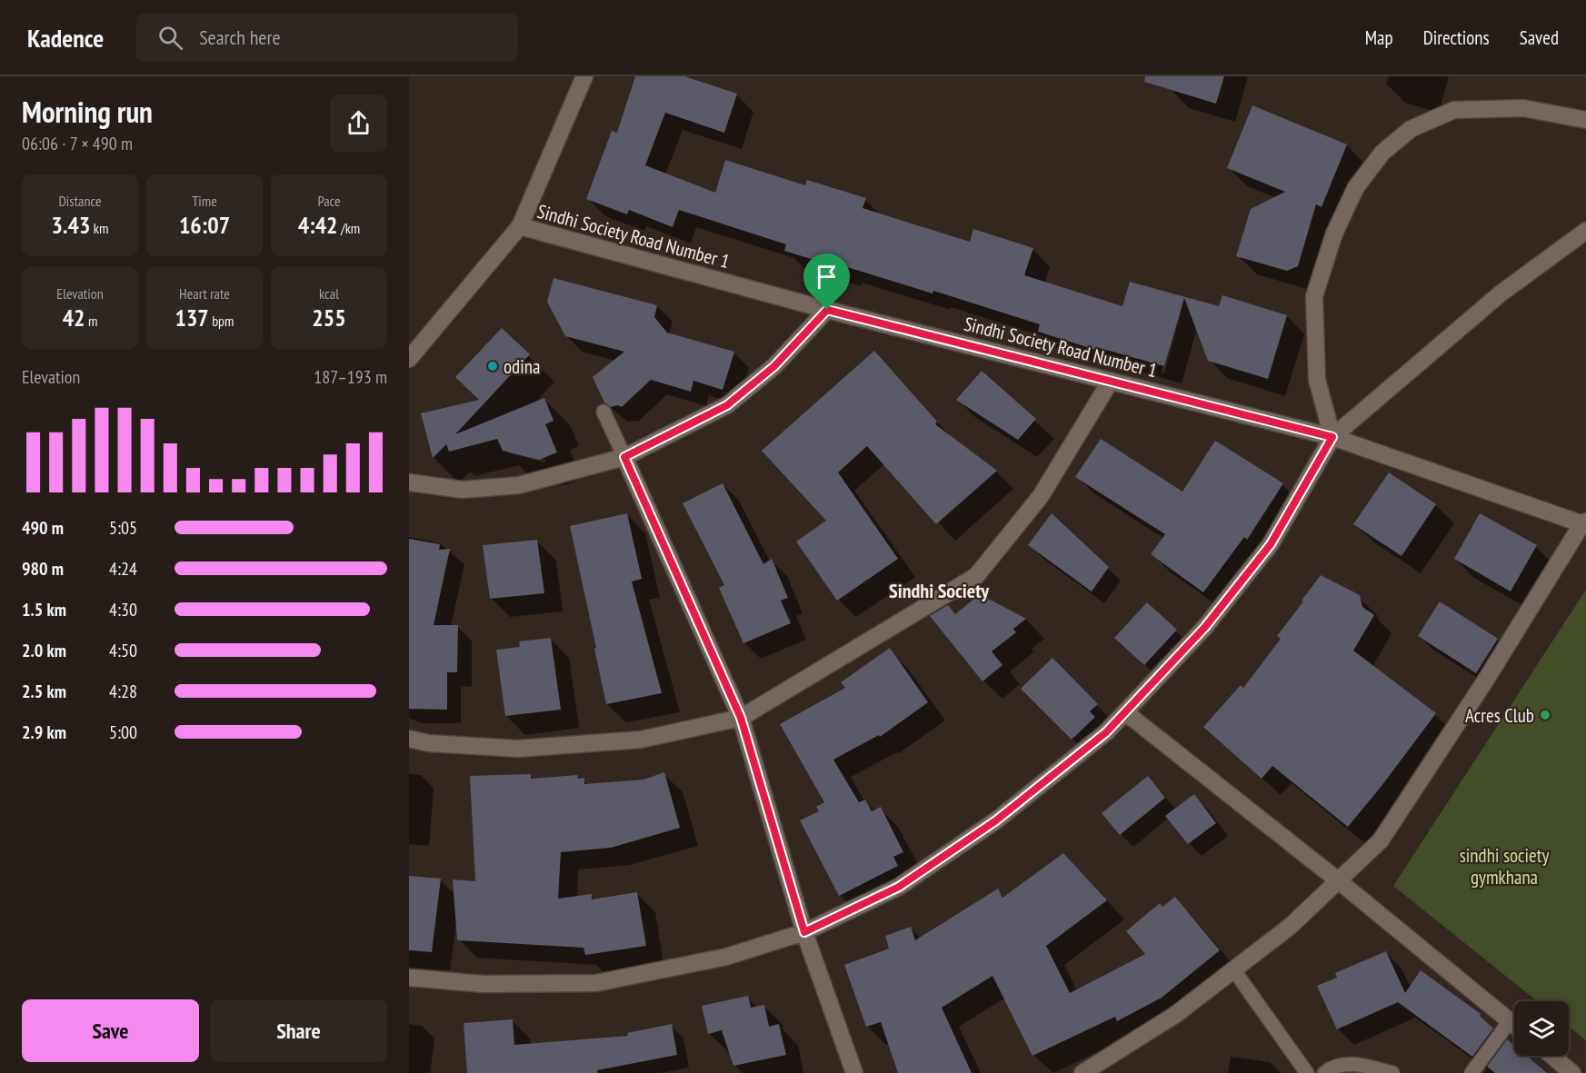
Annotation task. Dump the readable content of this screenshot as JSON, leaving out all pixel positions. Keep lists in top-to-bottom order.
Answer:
{
  "streets": {
    "street": ["Sindhi Society Road Number 1"]
  },
  "districts": ["Sindhi Society"],
  "parks": ["sindhi society gymkhana"],
  "places": ["odina", "Acres Club"],
  "page": {
    "header": "Kadence",
    "search": "Search here",
    "nav": ["Map", "Directions", "Saved"],
    "heading": ["Morning run", "06:06 · 7 × 490 m"],
    "stats": [
      ["Distance", "3.43 km"],
      ["Time", "16:07"],
      ["Pace", "4:42 /km"],
      ["Elevation", "42 m"],
      ["Heart rate", "137 bpm"],
      ["kcal", "255"]
    ],
    "chart": ["Elevation", "187–193 m"],
    "list": [
      {
        "name": "490 m",
        "note": "5:05"
      },
      {
        "name": "980 m",
        "note": "4:24"
      },
      {
        "name": "1.5 km",
        "note": "4:30"
      },
      {
        "name": "2.0 km",
        "note": "4:50"
      },
      {
        "name": "2.5 km",
        "note": "4:28"
      },
      {
        "name": "2.9 km",
        "note": "5:00"
      }
    ],
    "buttons": ["Save", "Share"]
  }
}
